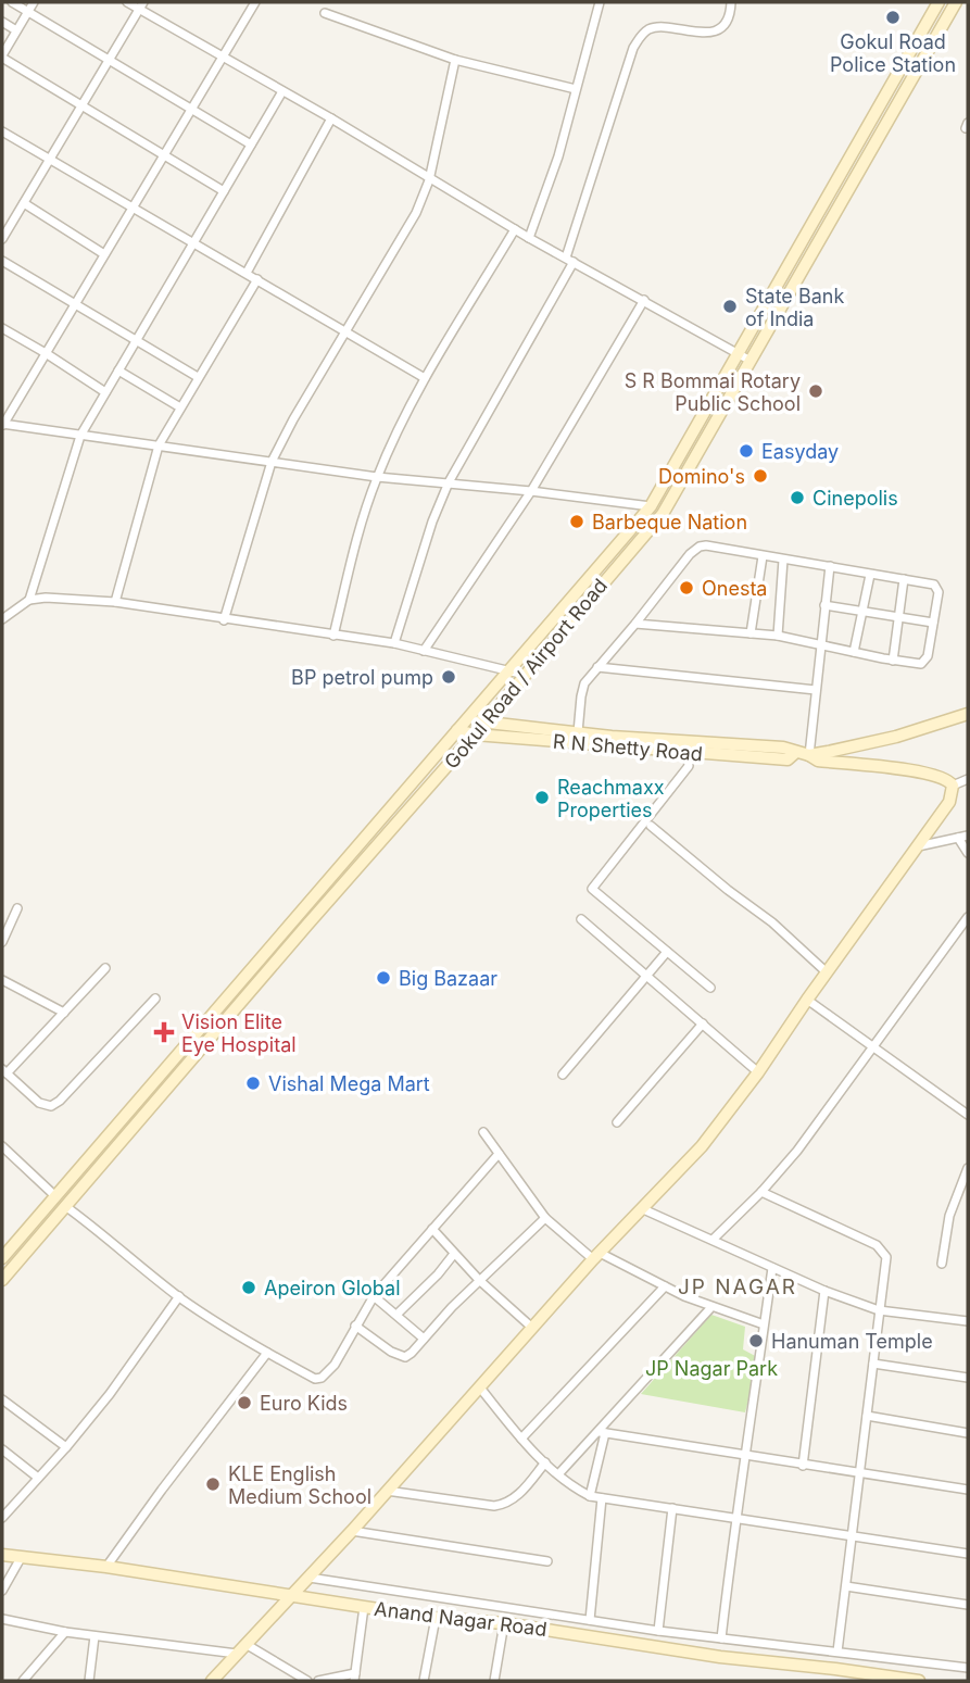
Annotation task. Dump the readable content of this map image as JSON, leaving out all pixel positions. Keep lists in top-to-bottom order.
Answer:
{
  "streets": {
    "main road": ["Gokul Road / Airport Road", "R N Shetty Road", "Anand Nagar Road"]
  },
  "crossings": [
    ["Gokul Road / Airport Road", "R N Shetty Road"]
  ],
  "districts": ["JP NAGAR"],
  "parks": ["JP Nagar Park"],
  "places": {
    "other": [
      "Gokul Road Police Station",
      "State Bank of India",
      "S R Bommai Rotary Public School",
      "Easyday",
      "Domino's",
      "Cinepolis",
      "Barbeque Nation",
      "Onesta",
      "BP petrol pump",
      "Reachmaxx Properties",
      "Big Bazaar",
      "Vishal Mega Mart",
      "Apeiron Global",
      "Hanuman Temple",
      "Euro Kids",
      "KLE English Medium School"
    ],
    "health": ["Vision Elite Eye Hospital"]
  }
}
